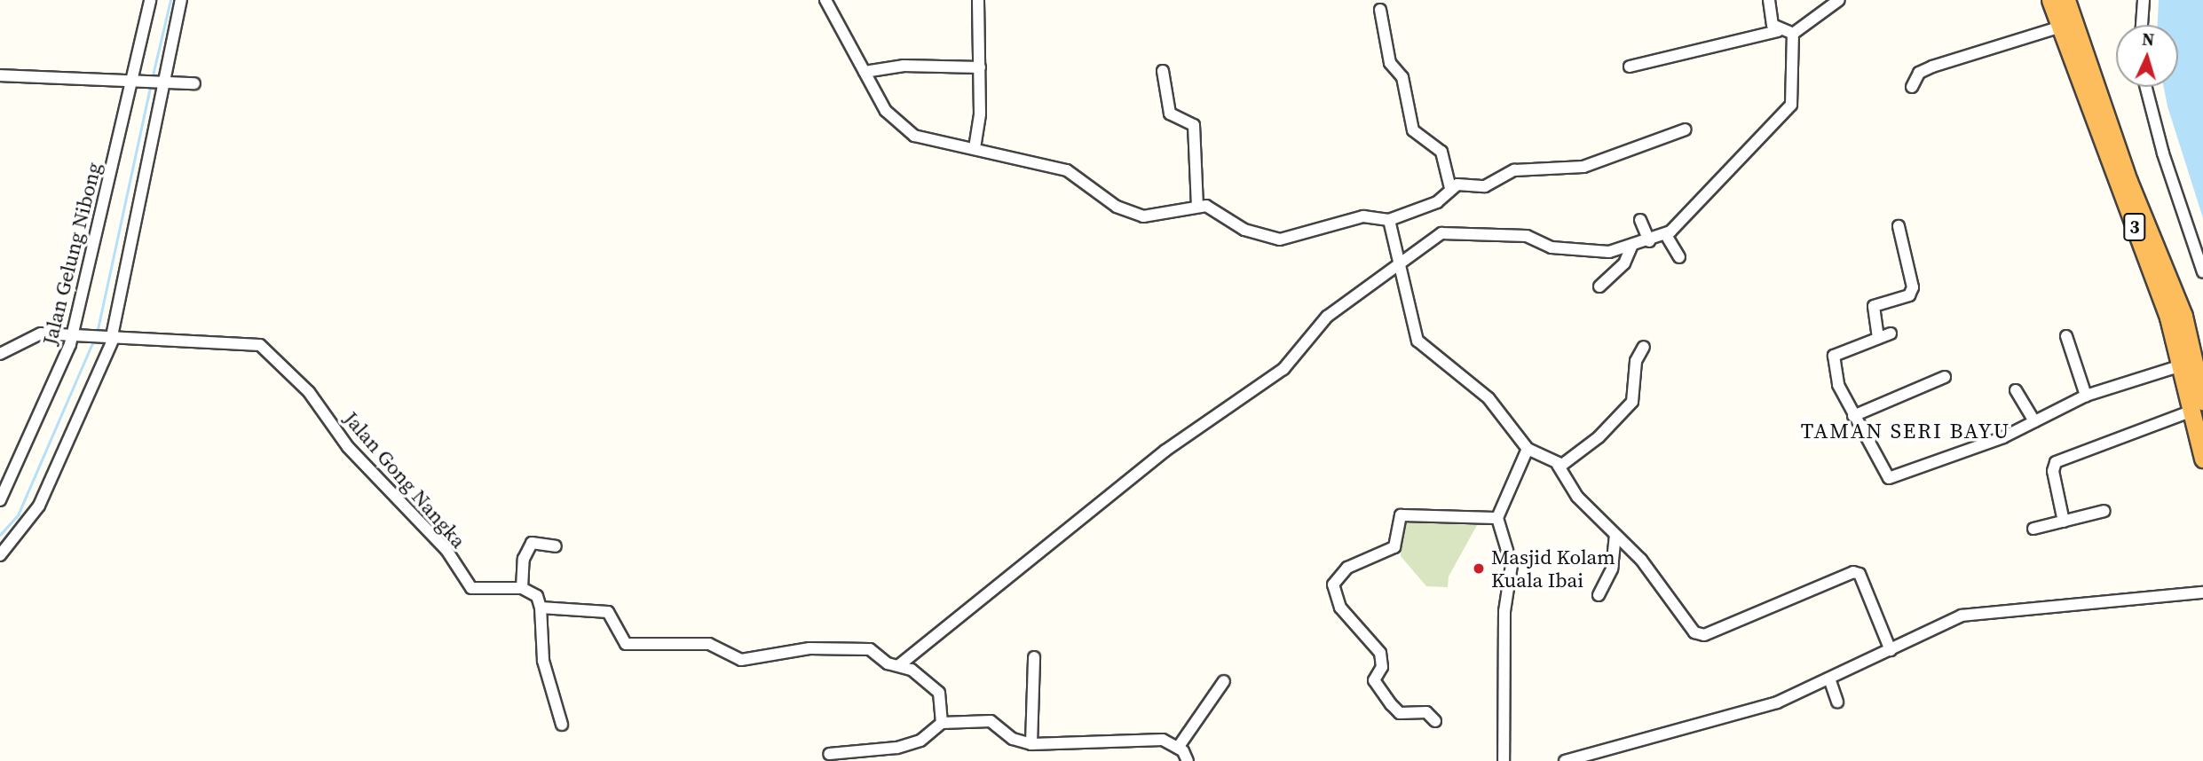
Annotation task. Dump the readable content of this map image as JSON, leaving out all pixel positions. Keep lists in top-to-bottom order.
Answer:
{
  "streets": {
    "highway": ["3"],
    "street": ["Jalan Gelung Nibong", "Jalan Gong Nangka"]
  },
  "crossings": [
    ["Jalan Gelung Nibong", "Jalan Gong Nangka"]
  ],
  "districts": ["TAMAN SERI BAYU"],
  "places": ["Masjid Kolam Kuala Ibai"],
  "north": "top"
}
